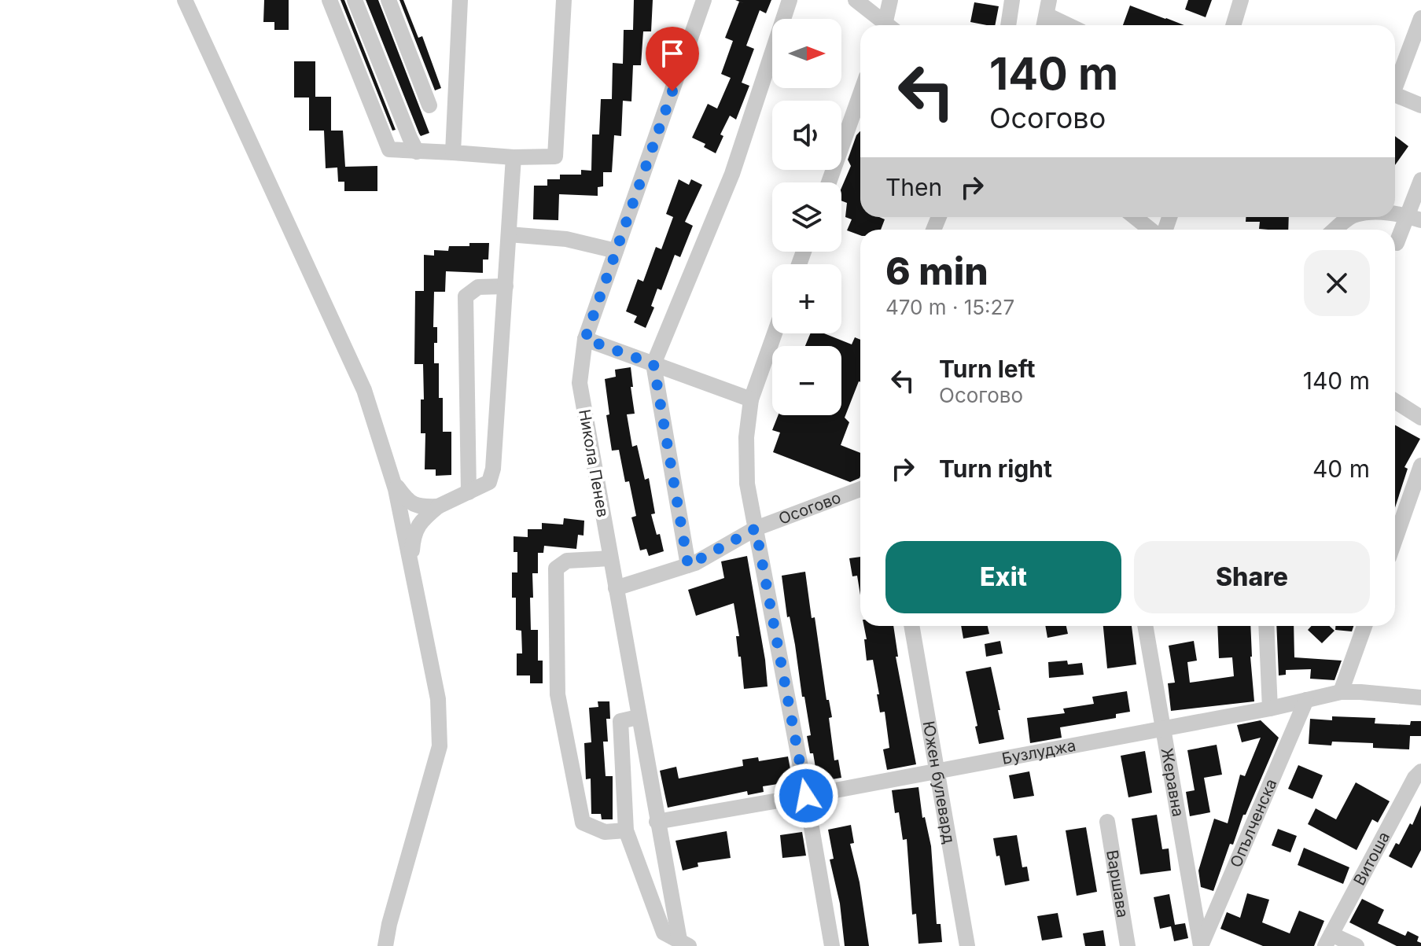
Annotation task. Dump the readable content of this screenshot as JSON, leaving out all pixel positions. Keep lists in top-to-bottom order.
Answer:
{
  "streets": {
    "street": [
      "Никола Пенев",
      "Осогово",
      "Бузлуджа",
      "Южен булевард",
      "Жеравна",
      "Опълченска",
      "Витоша",
      "Варшава"
    ]
  },
  "crossings": [
    ["Никола Пенев", "Осогово"],
    ["Никола Пенев", "Бузлуджа"],
    ["Бузлуджа", "Южен булевард"],
    ["Бузлуджа", "Жеравна"],
    ["Бузлуджа", "Опълченска"],
    ["Жеравна", "Опълченска"]
  ],
  "north": "right",
  "page": {
    "map_buttons": ["+", "−"],
    "turn": ["140 m", "Осогово"],
    "then": "Then",
    "heading": ["6 min", "470 m · 15:27"],
    "list": [
      {
        "name": "Turn left",
        "note": "Осогово",
        "value": "140 m"
      },
      {
        "name": "Turn right",
        "value": "40 m"
      }
    ],
    "buttons": ["Exit", "Share"]
  }
}
